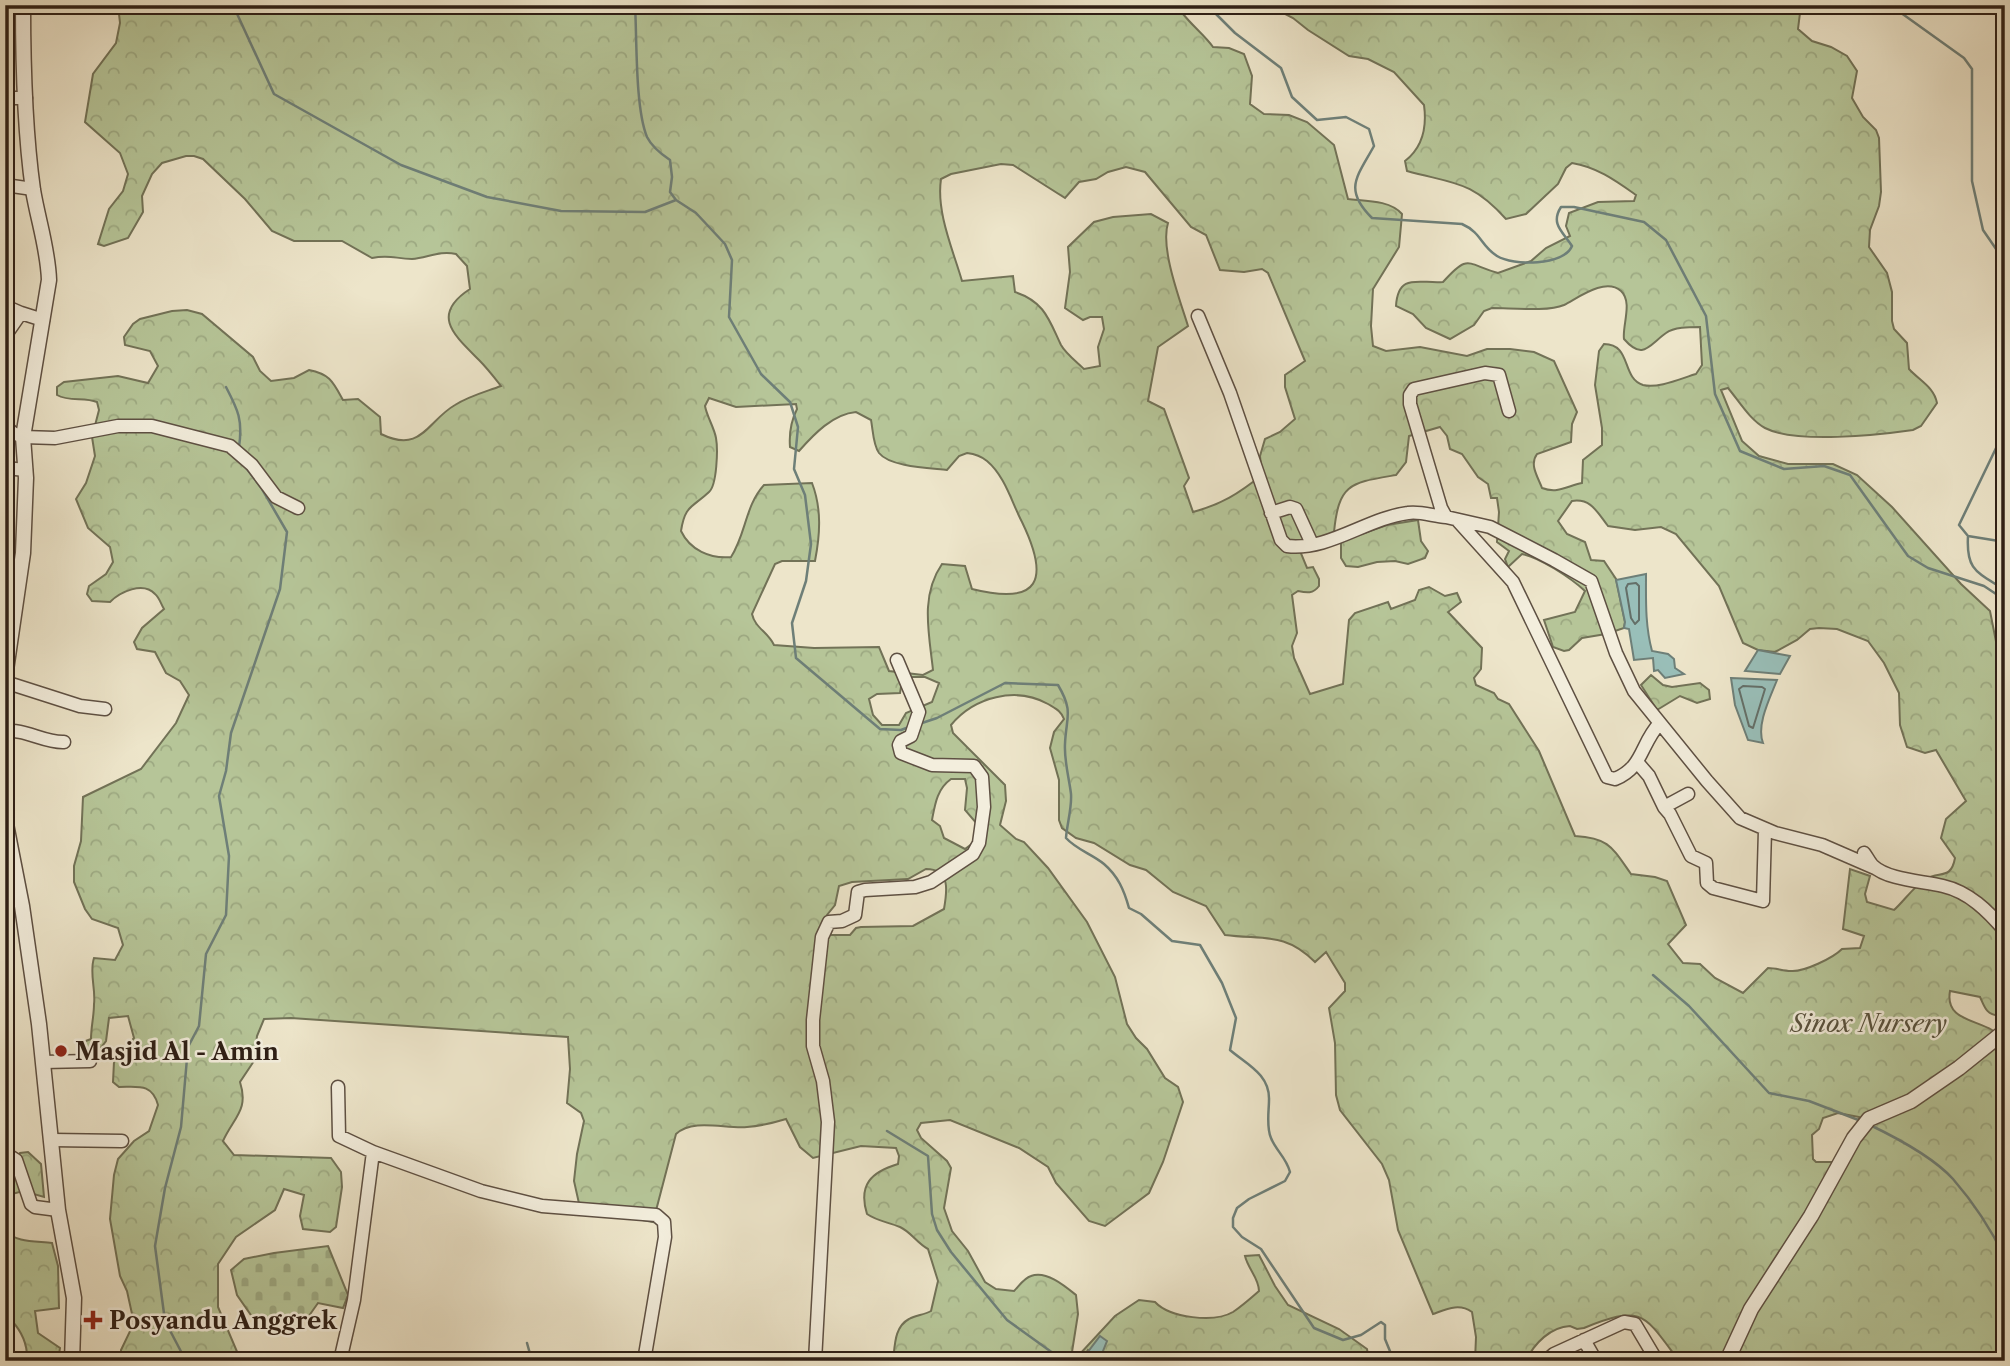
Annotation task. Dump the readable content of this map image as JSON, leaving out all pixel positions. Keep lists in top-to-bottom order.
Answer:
{
  "parks": ["Sinox Nursery"],
  "places": {
    "other": ["Masjid Al - Amin"],
    "health": ["Posyandu Anggrek"]
  }
}
